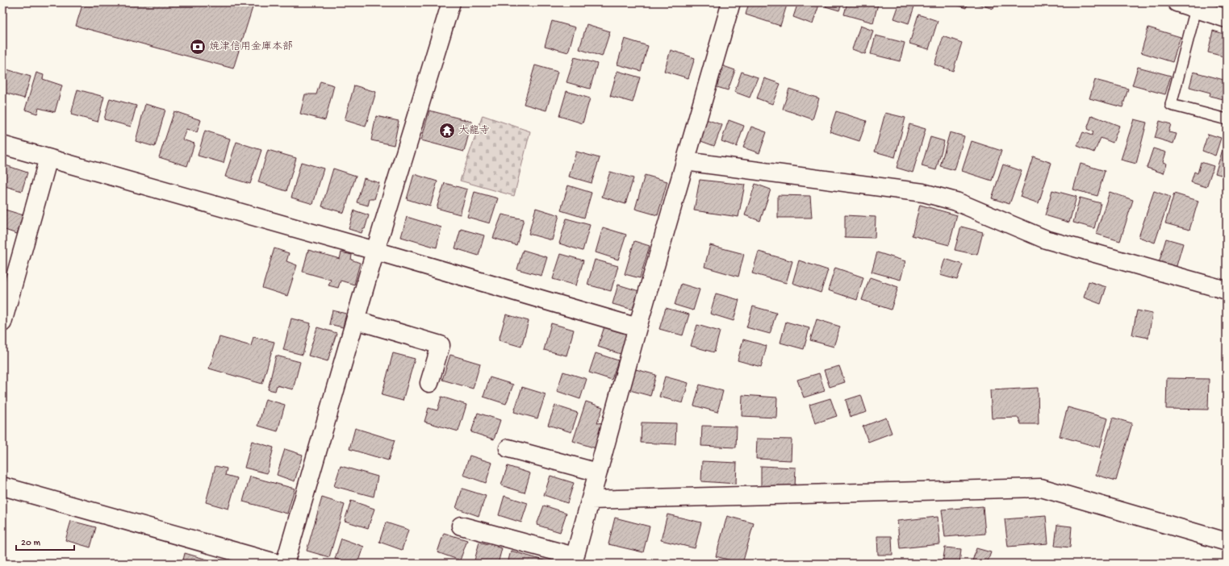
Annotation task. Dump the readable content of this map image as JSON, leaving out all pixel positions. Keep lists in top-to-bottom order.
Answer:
{
  "places": {
    "bank": ["焼津信用金庫本部"],
    "temple": ["大龍寺"]
  },
  "scale_bar": "20 m"
}
